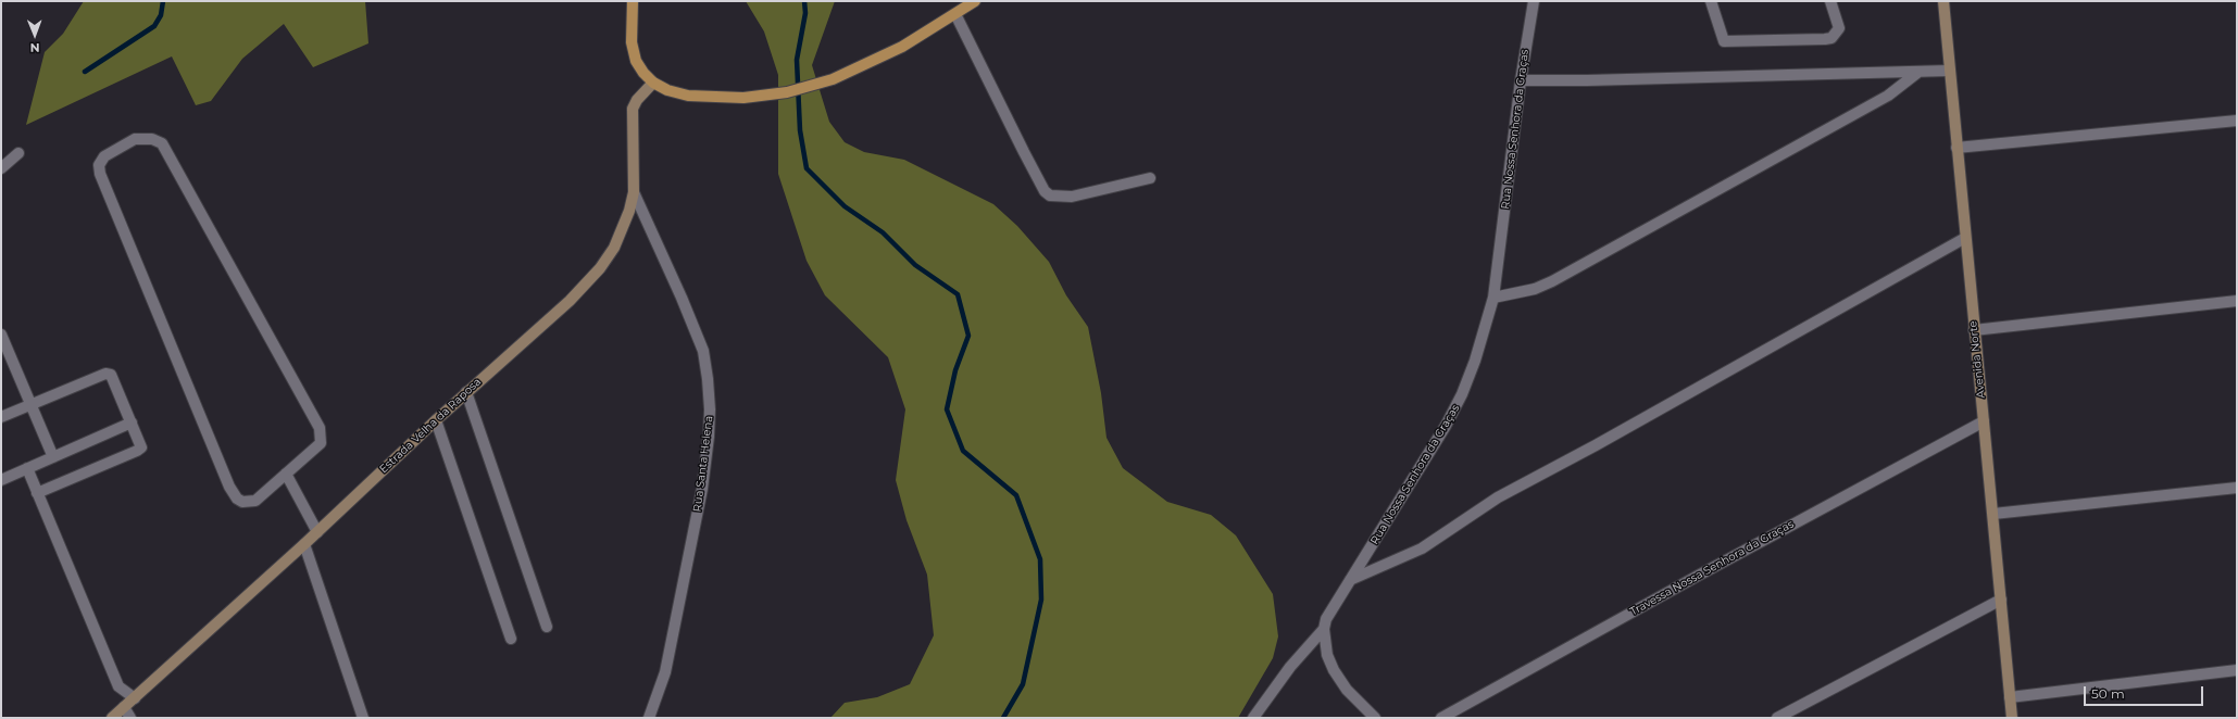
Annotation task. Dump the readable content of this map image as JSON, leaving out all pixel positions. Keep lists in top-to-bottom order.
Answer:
{
  "streets": {
    "street": [
      "Rua Nossa Senhora da Graças",
      "Avenida Norte",
      "Estrada Velha da Raposa",
      "Rua Santa Helena",
      "Travessa Nossa Senhora da Graças"
    ]
  },
  "crossings": [
    ["Avenida Norte", "Travessa Nossa Senhora da Graças"],
    ["Estrada Velha da Raposa", "Rua Santa Helena"]
  ],
  "scale_bar": "50 m",
  "north": "bottom"
}
